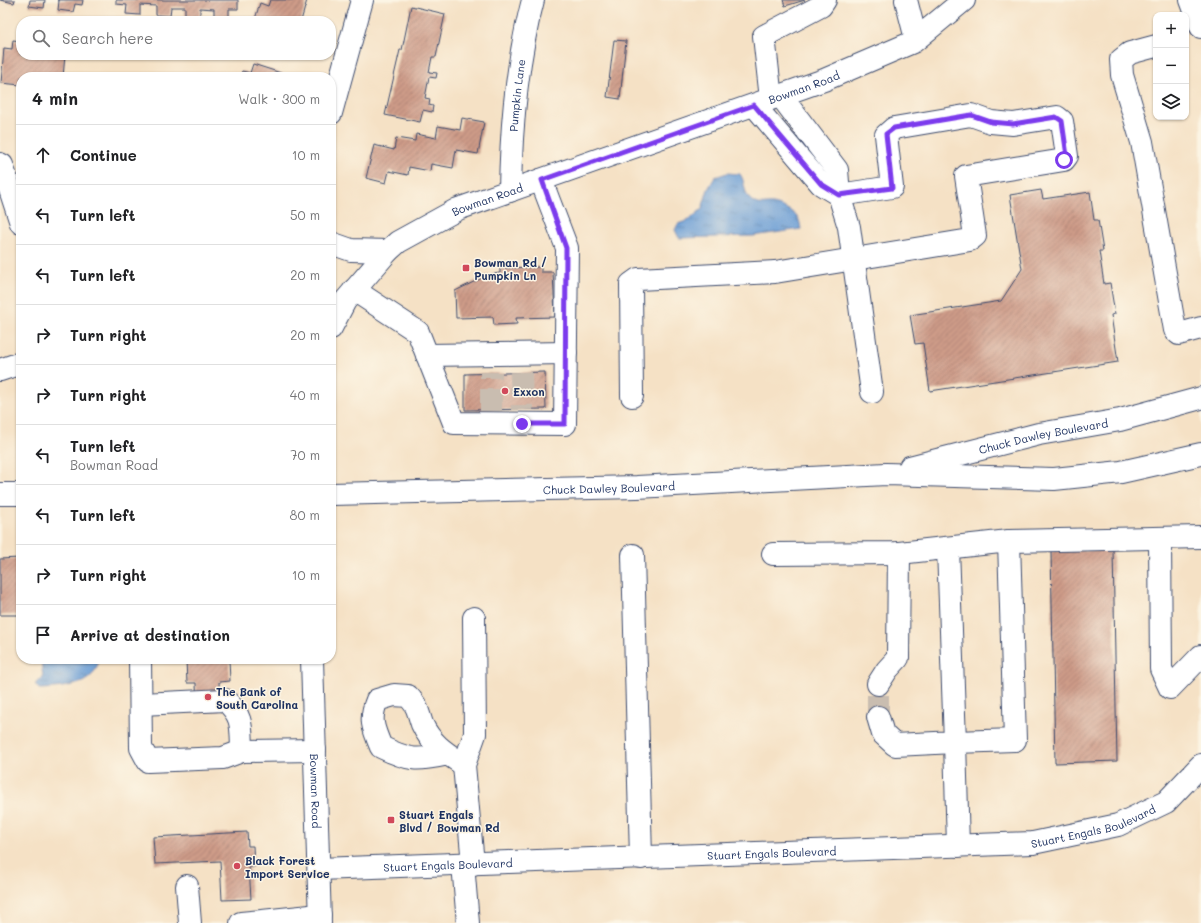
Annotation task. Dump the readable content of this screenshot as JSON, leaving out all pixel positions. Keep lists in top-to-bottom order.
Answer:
{
  "streets": {
    "main road": [
      "Bowman Road",
      "Pumpkin Lane",
      "Chuck Dawley Boulevard",
      "Stuart Engals Boulevard"
    ]
  },
  "crossings": [
    ["Bowman Road", "Pumpkin Lane"],
    ["Bowman Road", "Stuart Engals Boulevard"]
  ],
  "places": {
    "transit": ["Bowman Rd / Pumpkin Ln", "Stuart Engals Blvd / Bowman Rd"],
    "other": ["Exxon", "The Bank of South Carolina", "Black Forest Import Service"]
  },
  "page": {
    "map_buttons": ["+", "−"],
    "search": "Search here",
    "heading": ["4 min", "Walk · 300 m"],
    "list": [
      ["Continue", "10 m"],
      ["Turn left", "50 m"],
      ["Turn left", "20 m"],
      ["Turn right", "20 m"],
      ["Turn right", "40 m"],
      ["Turn left", "Bowman Road", "70 m"],
      ["Turn left", "80 m"],
      ["Turn right", "10 m"],
      "Arrive at destination"
    ]
  }
}
